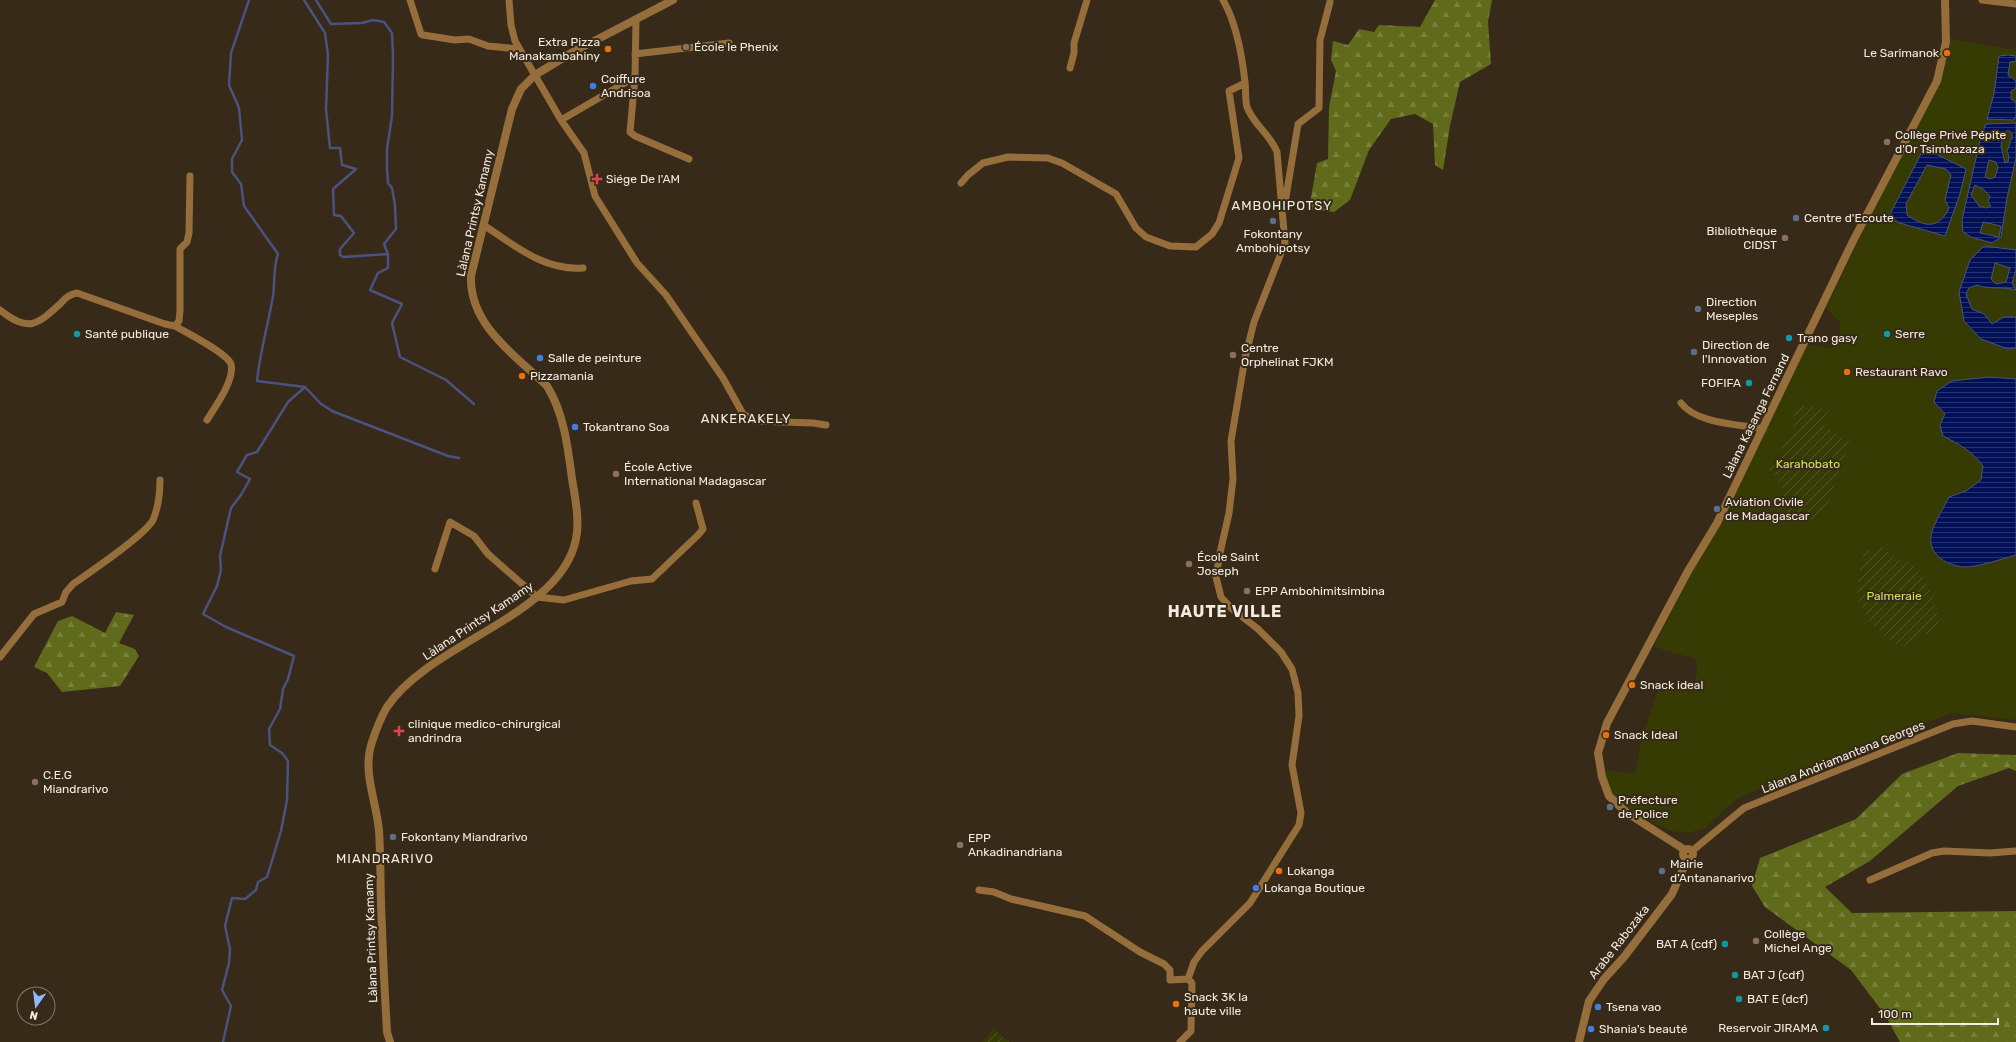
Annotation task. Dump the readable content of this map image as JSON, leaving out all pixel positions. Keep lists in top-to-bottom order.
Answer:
{
  "streets": {
    "street": [
      "Làlana Printsy Kamamy",
      "Làlana Kasanga Fernand",
      "Làlana Andriamantena Georges",
      "Arabe Rabozaka"
    ]
  },
  "crossings": [
    ["Làlana Kasanga Fernand", "Làlana Andriamantena Georges"],
    ["Làlana Kasanga Fernand", "Arabe Rabozaka"],
    ["Làlana Andriamantena Georges", "Arabe Rabozaka"]
  ],
  "districts": [
    "AMBOHIPOTSY",
    "ANKERAKELY",
    "HAUTE VILLE",
    "MIANDRARIVO"
  ],
  "parks": ["Karahobato", "Palmeraie"],
  "places": {
    "other": [
      "École le Phenix",
      "Extra Pizza Manakambahiny",
      "Le Sarimanok",
      "Coiffure Andrisoa",
      "Collège Privé Pépite d'Or Tsimbazaza",
      "Centre d'Ecoute",
      "Fokontany Ambohipotsy",
      "Bibliothèque CIDST",
      "Direction Meseples",
      "Santé publique",
      "Serre",
      "Trano gasy",
      "Direction de l'Innovation",
      "Centre Orphelinat FJKM",
      "Salle de peinture",
      "Restaurant Ravo",
      "Pizzamania",
      "FOFIFA",
      "Tokantrano Soa",
      "École Active International Madagascar",
      "Aviation Civile de Madagascar",
      "École Saint Joseph",
      "EPP Ambohimitsimbina",
      "Snack ideal",
      "Snack Ideal",
      "C.E.G Miandrarivo",
      "Préfecture de Police",
      "Fokontany Miandrarivo",
      "EPP Ankadinandriana",
      "Lokanga",
      "Mairie d'Antananarivo",
      "Lokanga Boutique",
      "Collège Michel Ange",
      "BAT A (cdf)",
      "BAT J (cdf)",
      "BAT E (dcf)",
      "Snack 3K la haute ville",
      "Tsena vao",
      "Reservoir JIRAMA",
      "Shania's beauté"
    ],
    "health": ["Siége De l'AM", "clinique medico-chirurgical andrindra"]
  },
  "scale_bar": "100 m",
  "north": "bottom"
}
